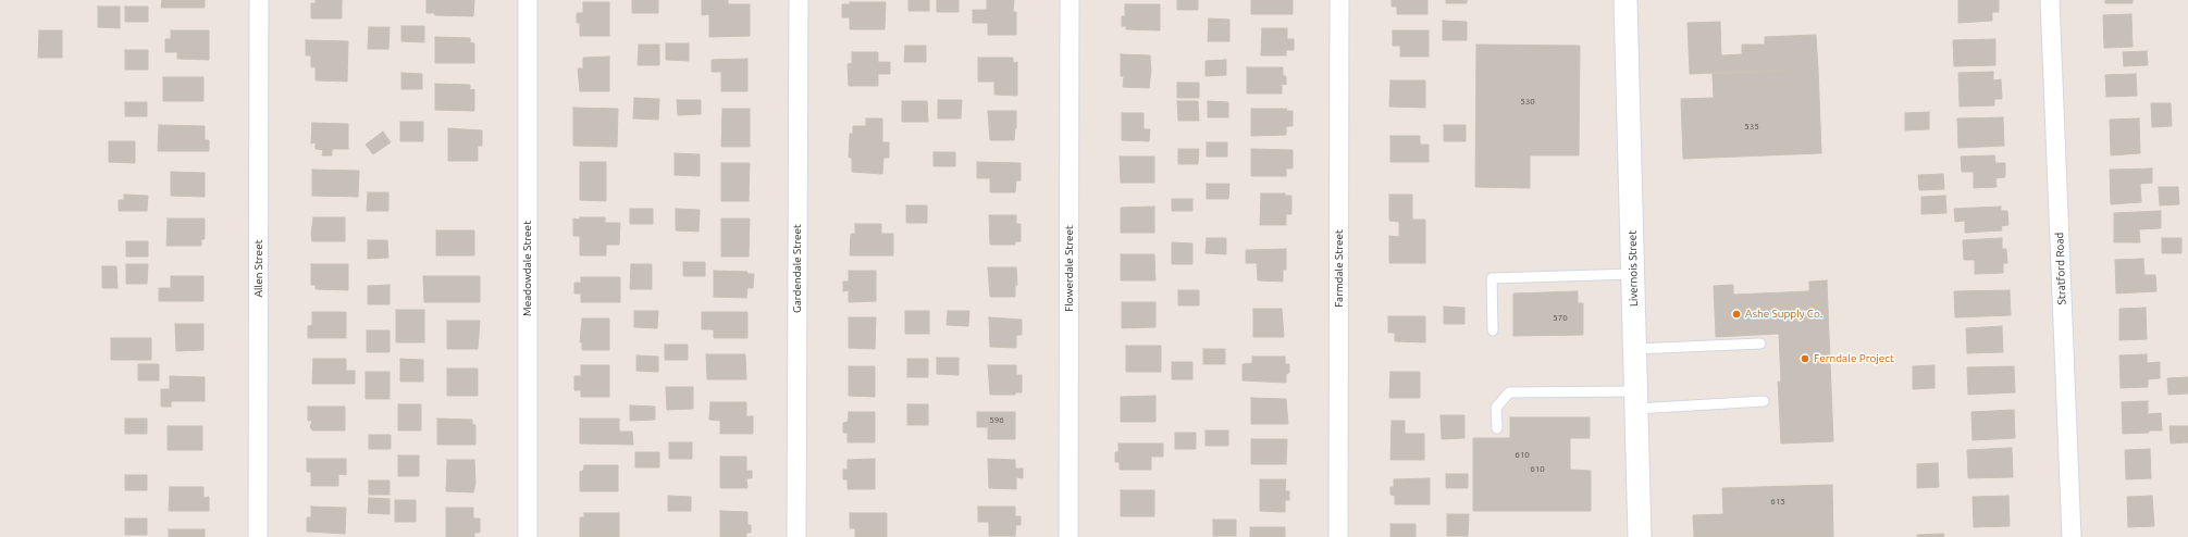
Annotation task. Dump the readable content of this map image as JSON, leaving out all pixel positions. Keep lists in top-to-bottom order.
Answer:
{
  "streets": {
    "street": [
      "Allen Street",
      "Meadowdale Street",
      "Gardendale Street",
      "Flowerdale Street",
      "Farmdale Street",
      "Livernois Street",
      "Stratford Road"
    ]
  },
  "places": ["Ashe Supply Co.", "Ferndale Project"],
  "house_numbers": [
    "530",
    "535",
    "570",
    "596",
    "610",
    "610",
    "615"
  ]
}
